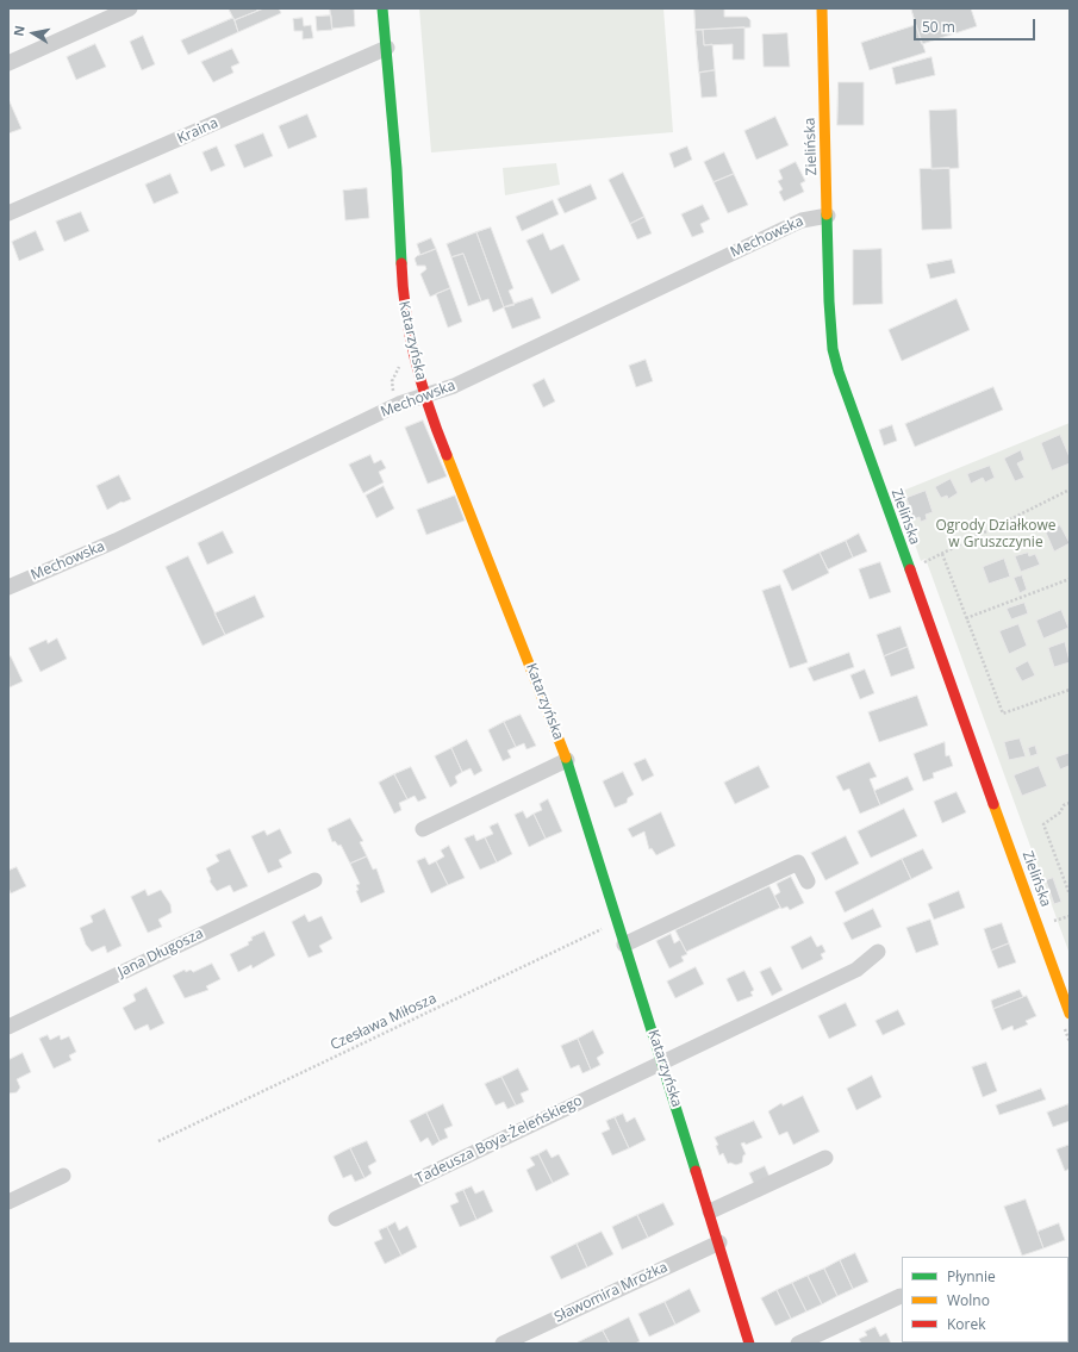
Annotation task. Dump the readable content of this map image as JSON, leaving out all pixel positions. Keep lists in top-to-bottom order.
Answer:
{
  "streets": {
    "street": [
      "Kraina",
      "Zielińska",
      "Mechowska",
      "Katarzyńska",
      "Jana Długosza",
      "Tadeusza Boya-Żeleńskiego",
      "Sławomira Mrożka"
    ],
    "path": ["Czesława Miłosza"]
  },
  "crossings": [
    ["Kraina", "Katarzyńska"],
    ["Zielińska", "Mechowska"],
    ["Mechowska", "Katarzyńska"],
    ["Katarzyńska", "Czesława Miłosza"],
    ["Katarzyńska", "Tadeusza Boya-Żeleńskiego"],
    ["Katarzyńska", "Sławomira Mrożka"]
  ],
  "parks": ["Ogrody Działkowe w Gruszczynie"],
  "legend": ["Płynnie", "Wolno", "Korek"],
  "scale_bar": "50 m",
  "north": "left"
}
